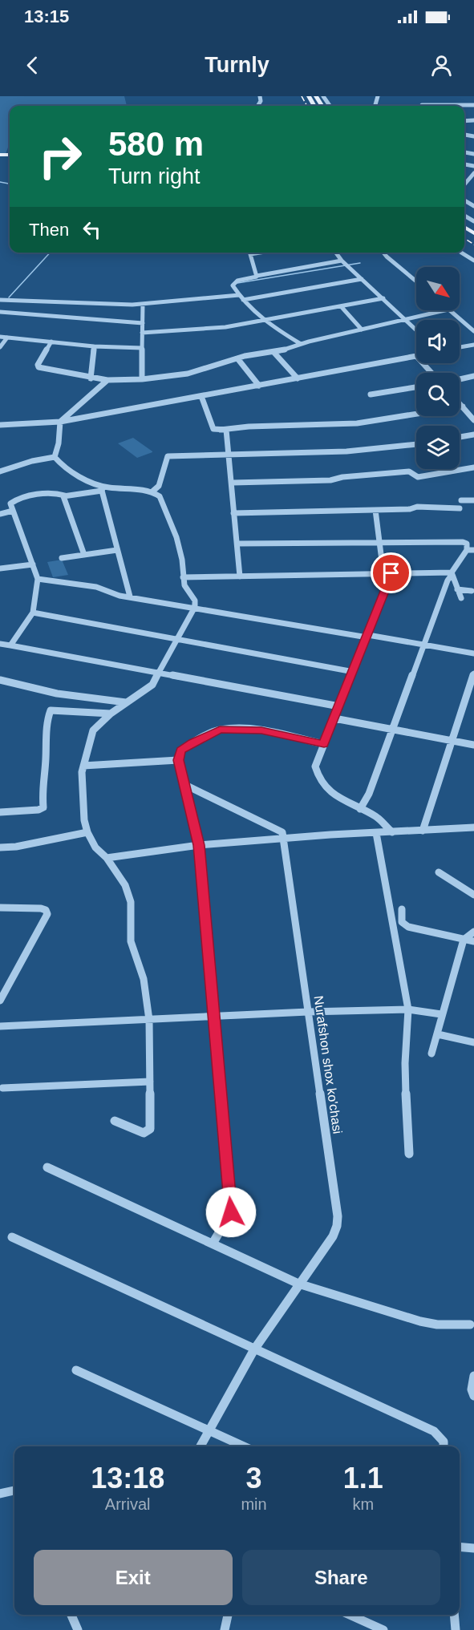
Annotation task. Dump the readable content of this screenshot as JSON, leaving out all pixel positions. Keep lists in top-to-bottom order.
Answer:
{
  "streets": {
    "street": ["Nurafshon shox ko'chasi"]
  },
  "north": "bottom right",
  "page": {
    "status": "13:15",
    "header": "Turnly",
    "turn": ["580 m", "Turn right"],
    "then": "Then",
    "eta": [
      "13:18",
      "Arrival",
      "3",
      "min",
      "1.1",
      "km"
    ],
    "buttons": ["Exit", "Share"]
  }
}
